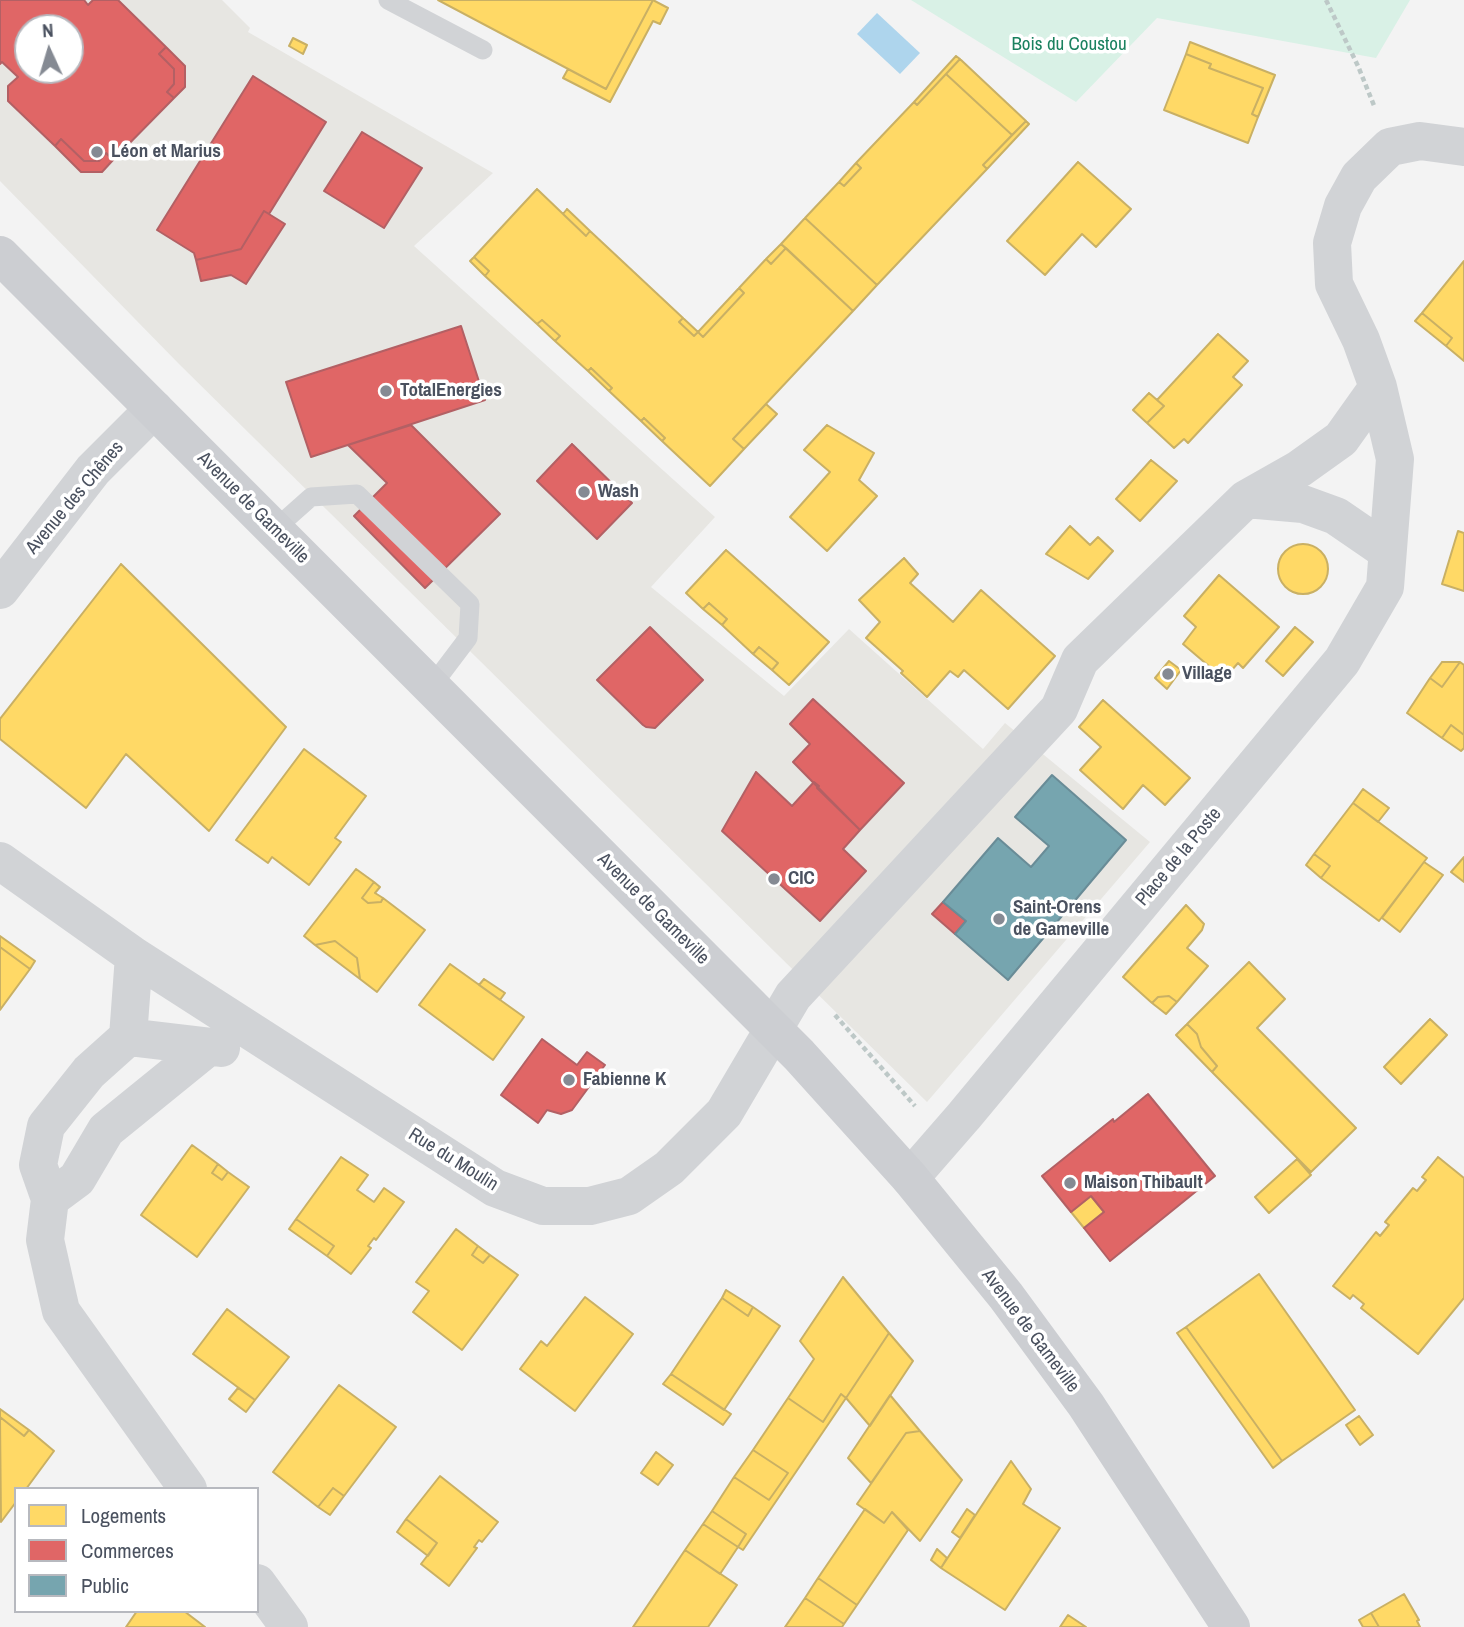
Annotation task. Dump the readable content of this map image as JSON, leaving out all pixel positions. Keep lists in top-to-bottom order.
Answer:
{
  "streets": {
    "main road": ["Avenue de Gameville"],
    "street": ["Avenue des Chênes", "Place de la Poste", "Rue du Moulin"]
  },
  "crossings": [
    ["Avenue des Chênes", "Avenue de Gameville"],
    ["Avenue de Gameville", "Place de la Poste"],
    ["Avenue de Gameville", "Rue du Moulin"]
  ],
  "parks": ["Bois du Coustou"],
  "places": [
    "Léon et Marius",
    "TotalEnergies",
    "Wash",
    "Village",
    "CIC",
    "Saint-Orens de Gameville",
    "Fabienne K",
    "Maison Thibault"
  ],
  "legend": ["Logements", "Commerces", "Public"],
  "north": "top"
}
